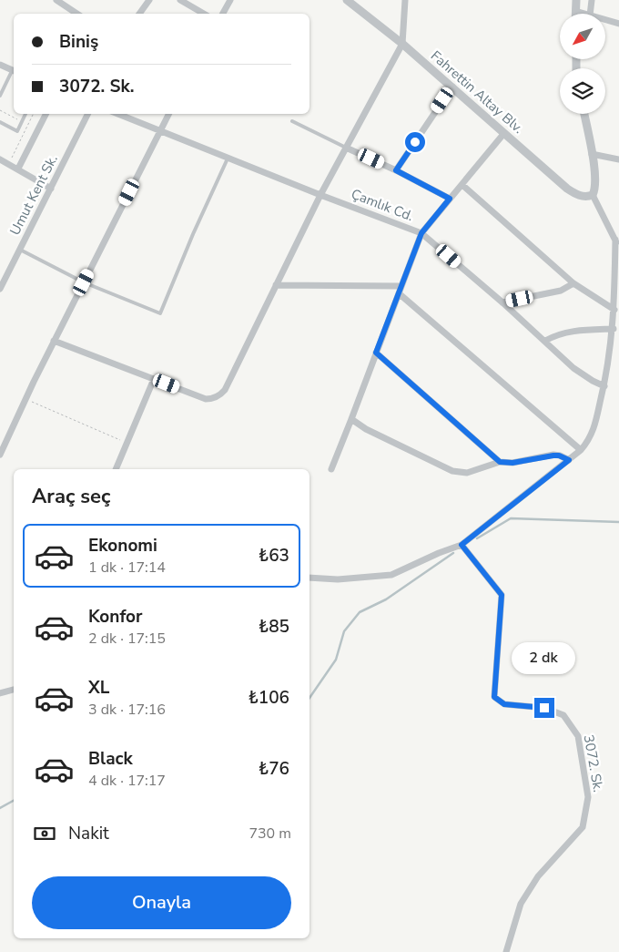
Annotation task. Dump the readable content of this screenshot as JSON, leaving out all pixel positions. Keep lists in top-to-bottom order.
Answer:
{
  "streets": {
    "street": [
      "Fahrettin Altay Blv.",
      "Umut Kent Sk.",
      "Çamlık Cd.",
      "3072. Sk."
    ]
  },
  "north": "bottom left",
  "page": {
    "banner": ["Biniş", "3072. Sk."],
    "heading": "Araç seç",
    "list": [
      {
        "name": "Ekonomi",
        "note": "1 dk · 17:14",
        "value": "₺63"
      },
      {
        "name": "Konfor",
        "note": "2 dk · 17:15",
        "value": "₺85"
      },
      {
        "name": "XL",
        "note": "3 dk · 17:16",
        "value": "₺106"
      },
      {
        "name": "Black",
        "note": "4 dk · 17:17",
        "value": "₺76"
      }
    ],
    "bubble": "2 dk",
    "pay": ["Nakit", "730 m"],
    "buttons": "Onayla"
  }
}
